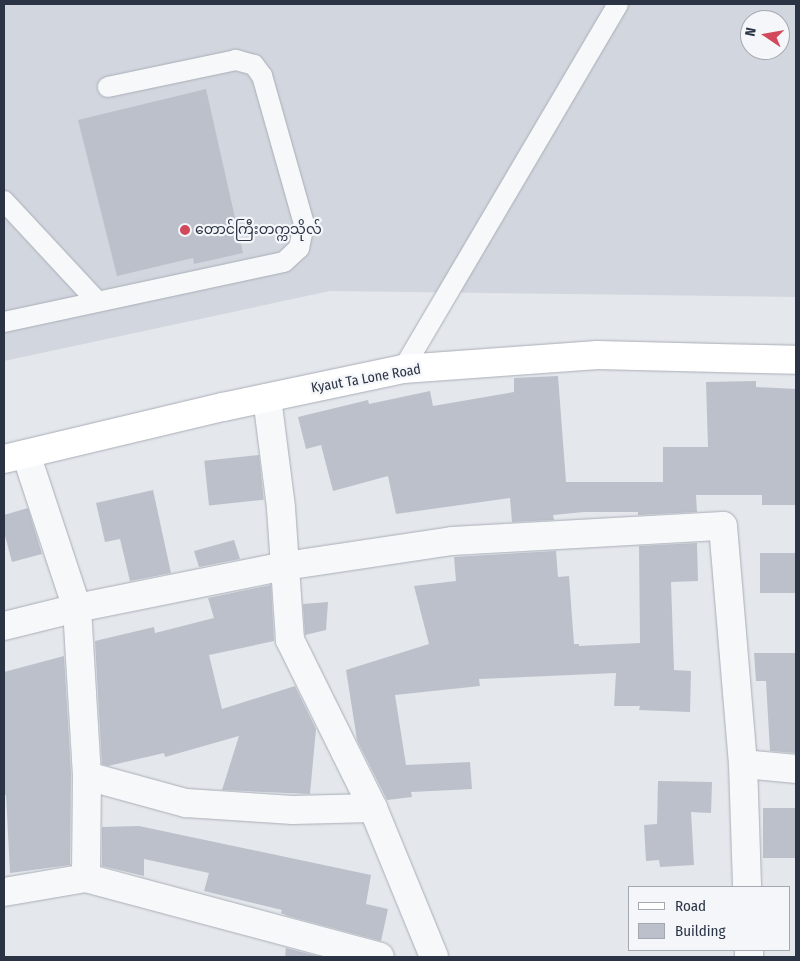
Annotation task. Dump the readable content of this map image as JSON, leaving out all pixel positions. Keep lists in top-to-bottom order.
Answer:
{
  "streets": {
    "main road": ["Kyaut Ta Lone Road"]
  },
  "places": ["တောင်ကြီးတက္ကသိုလ်"],
  "legend": ["Road", "Building"],
  "north": "left"
}
